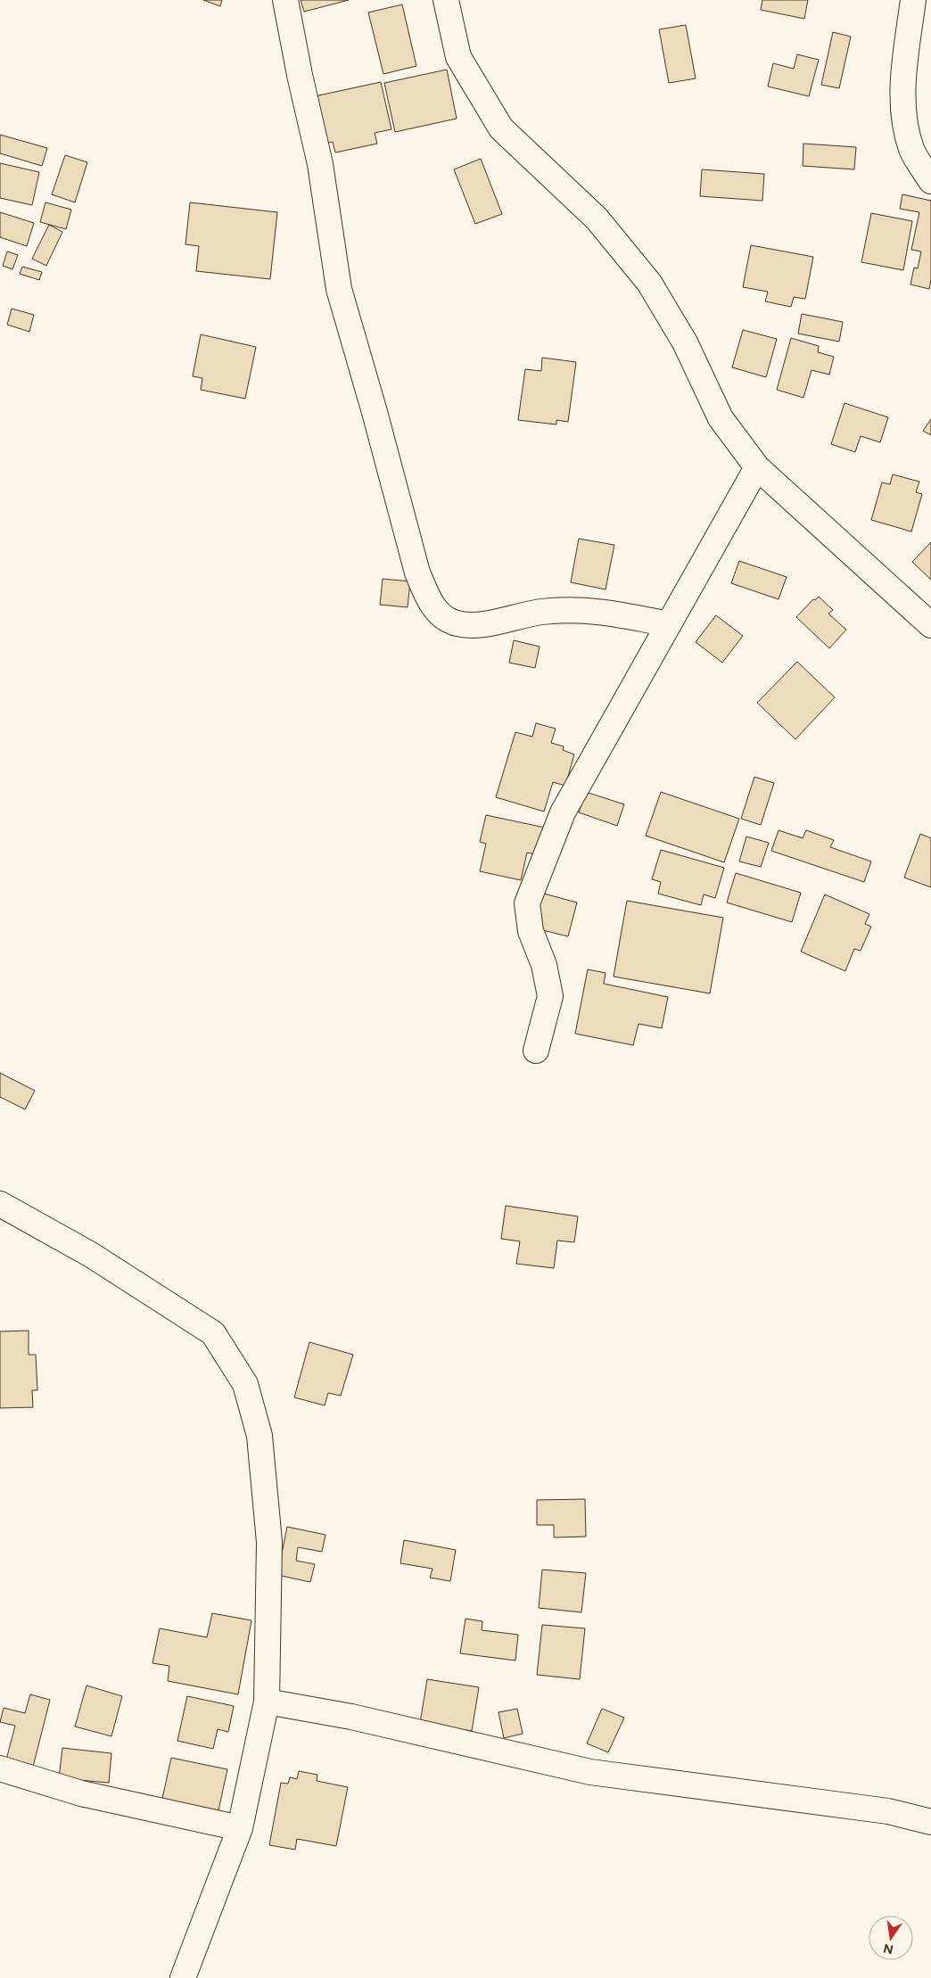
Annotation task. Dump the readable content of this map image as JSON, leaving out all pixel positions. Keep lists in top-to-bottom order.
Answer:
{
  "north": "bottom"
}
